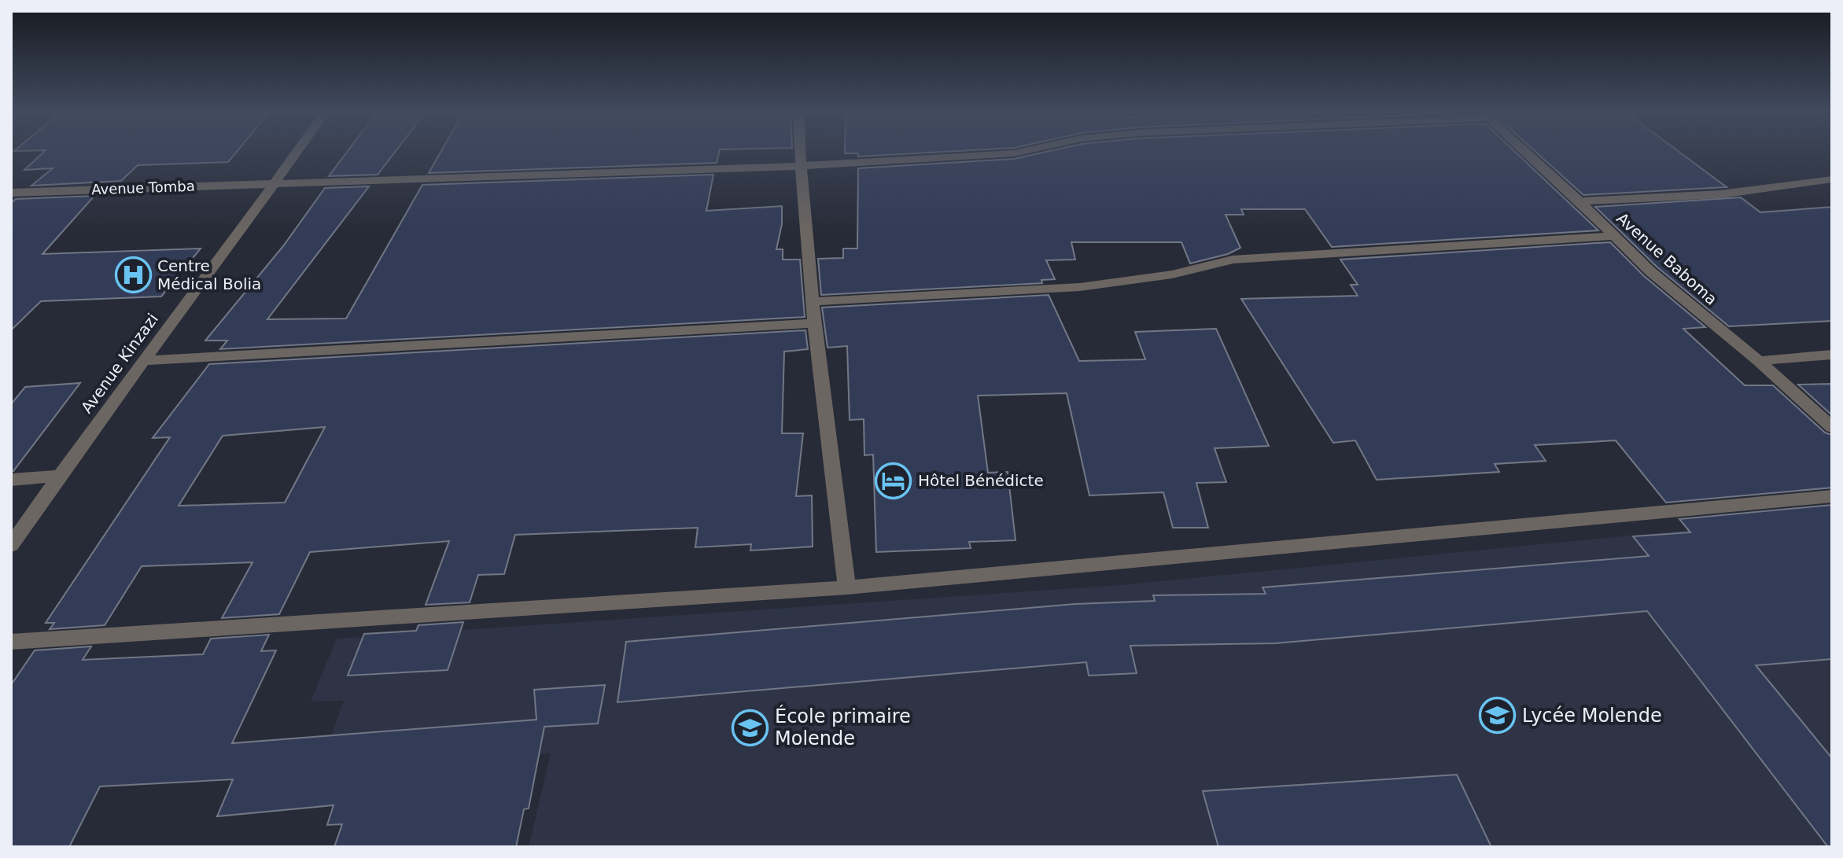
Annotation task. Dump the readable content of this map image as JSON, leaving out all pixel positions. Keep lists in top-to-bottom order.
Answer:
{
  "streets": {
    "street": ["Avenue Tomba", "Avenue Baboma", "Avenue Kinzazi"]
  },
  "crossings": [
    ["Avenue Tomba", "Avenue Kinzazi"]
  ],
  "places": {
    "hospital": ["Centre Médical Bolia"],
    "hotel": ["Hôtel Bénédicte"],
    "school or university": ["Lycée Molende", "École primaire Molende"]
  }
}
